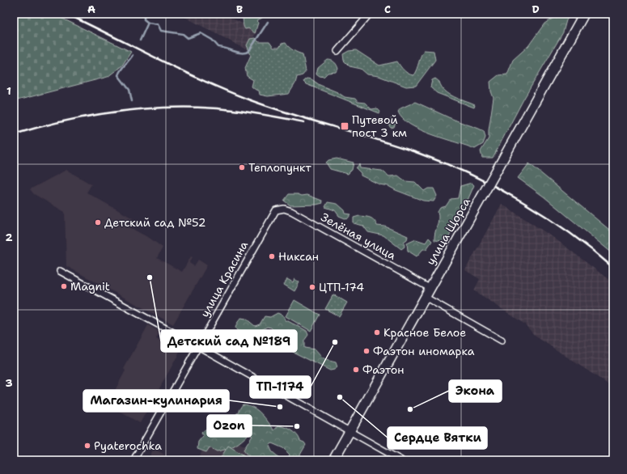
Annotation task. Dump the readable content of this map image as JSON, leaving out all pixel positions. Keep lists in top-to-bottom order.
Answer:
{
  "streets": {
    "main road": ["улица Щорса"],
    "street": ["Зелёная улица", "улица Красина"]
  },
  "crossings": [
    ["улица Щорса", "Зелёная улица"],
    ["Зелёная улица", "улица Красина"]
  ],
  "places": {
    "transit": ["Путевой пост 3 км"],
    "other": [
      "Теплопункт",
      "Детский сад №52",
      "Никсан",
      "Детский сад №189",
      "Magnit",
      "ЦТП-174",
      "Красное Белое",
      "ТП-1174",
      "Фаэтон иномарка",
      "Фаэтон",
      "Сердце Вятки",
      "Магазин-кулинария",
      "Экона",
      "Ozon",
      "Pyaterochka"
    ]
  },
  "grid": {
    "columns": [
      "A",
      "B",
      "C",
      "D"
    ],
    "rows": ["1", "2", "3"]
  }
}
